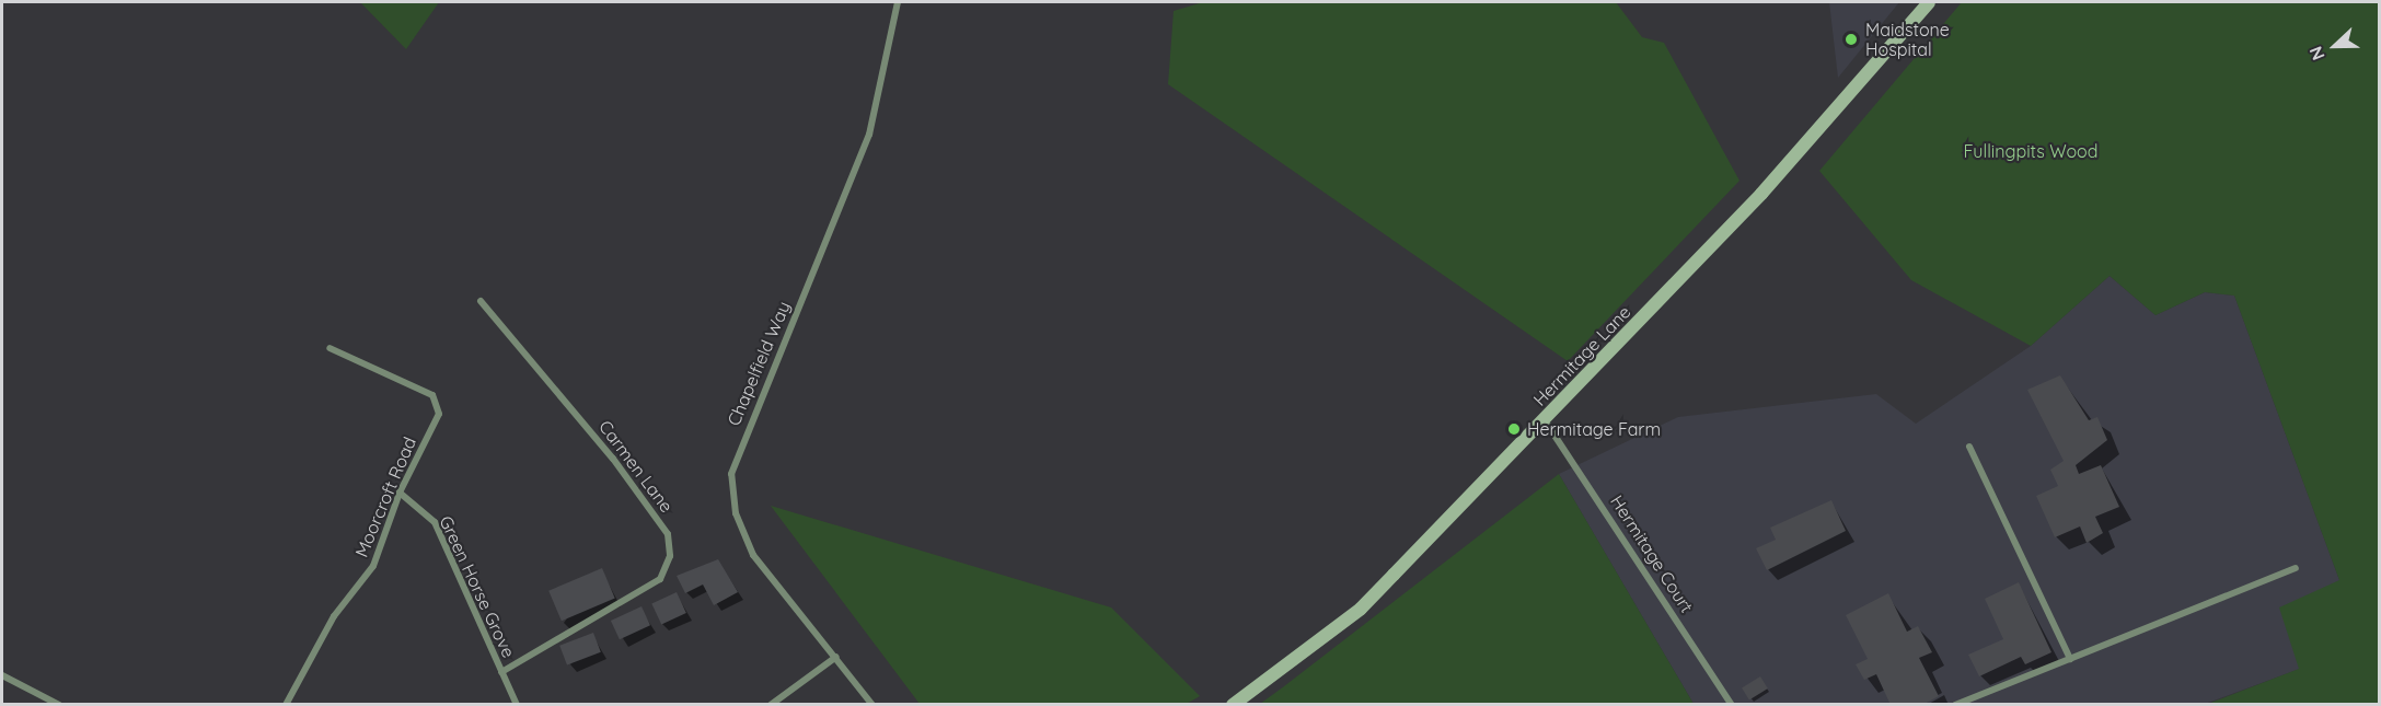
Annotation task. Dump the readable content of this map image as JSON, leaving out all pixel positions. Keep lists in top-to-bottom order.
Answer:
{
  "streets": {
    "main road": ["Hermitage Lane"],
    "street": [
      "Chapelfield Way",
      "Carmen Lane",
      "Moorcroft Road",
      "Hermitage Court",
      "Green Horse Grove"
    ]
  },
  "crossings": [
    ["Hermitage Lane", "Hermitage Court"],
    ["Carmen Lane", "Green Horse Grove"],
    ["Moorcroft Road", "Green Horse Grove"]
  ],
  "parks": ["Fullingpits Wood"],
  "places": ["Maidstone Hospital", "Hermitage Farm"],
  "north": "left"
}
